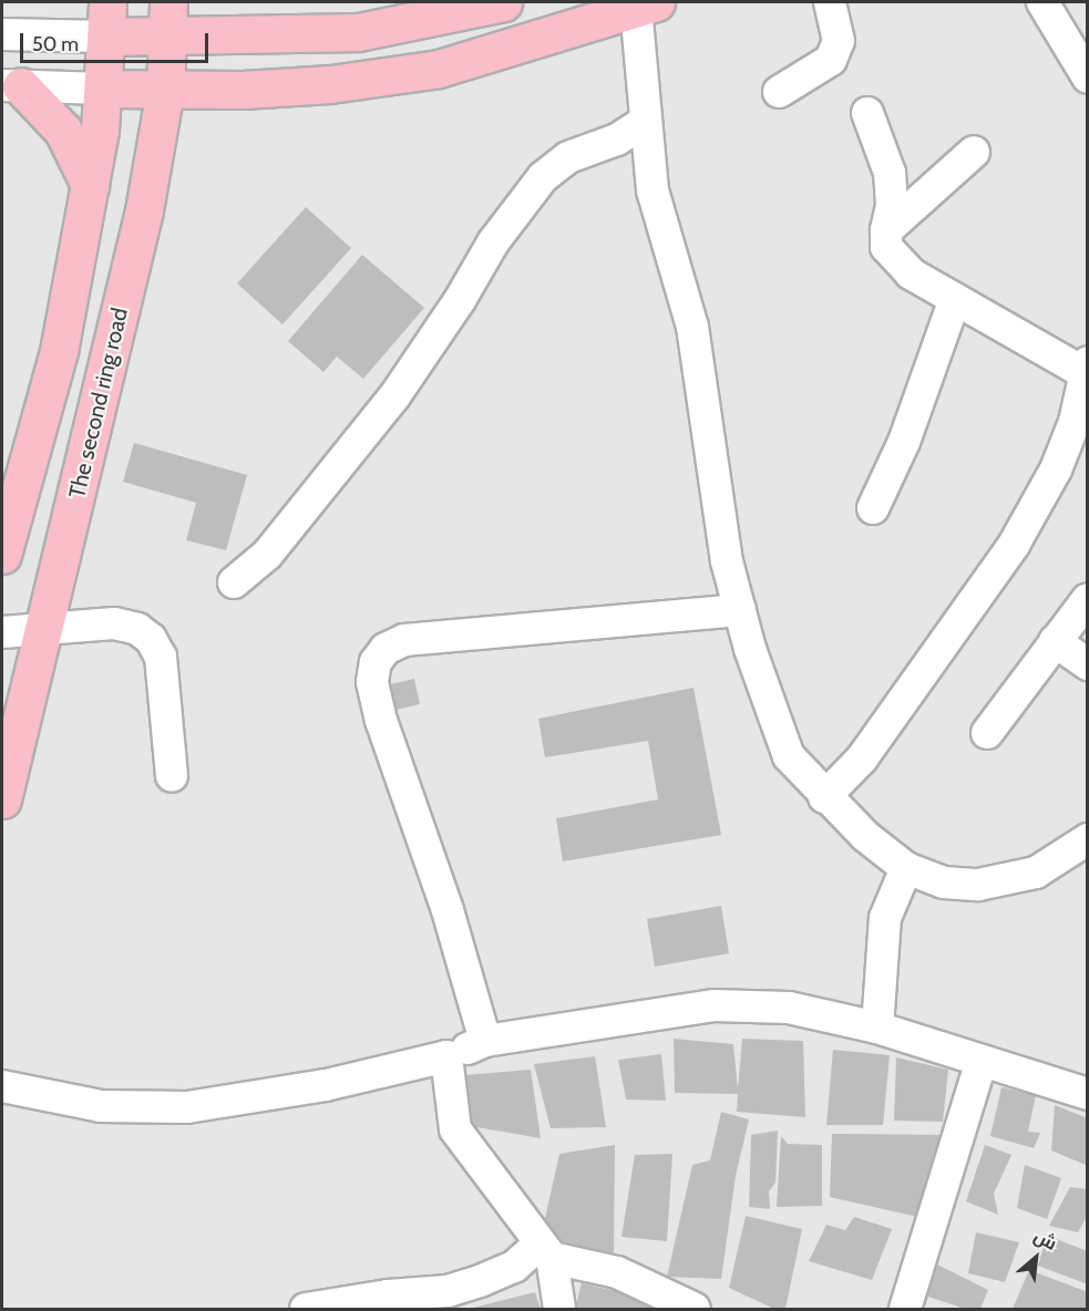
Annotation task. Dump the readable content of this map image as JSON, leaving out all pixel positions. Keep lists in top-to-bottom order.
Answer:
{
  "streets": {
    "main road": ["The second ring road"]
  },
  "scale_bar": "50 m",
  "north": "top right"
}
